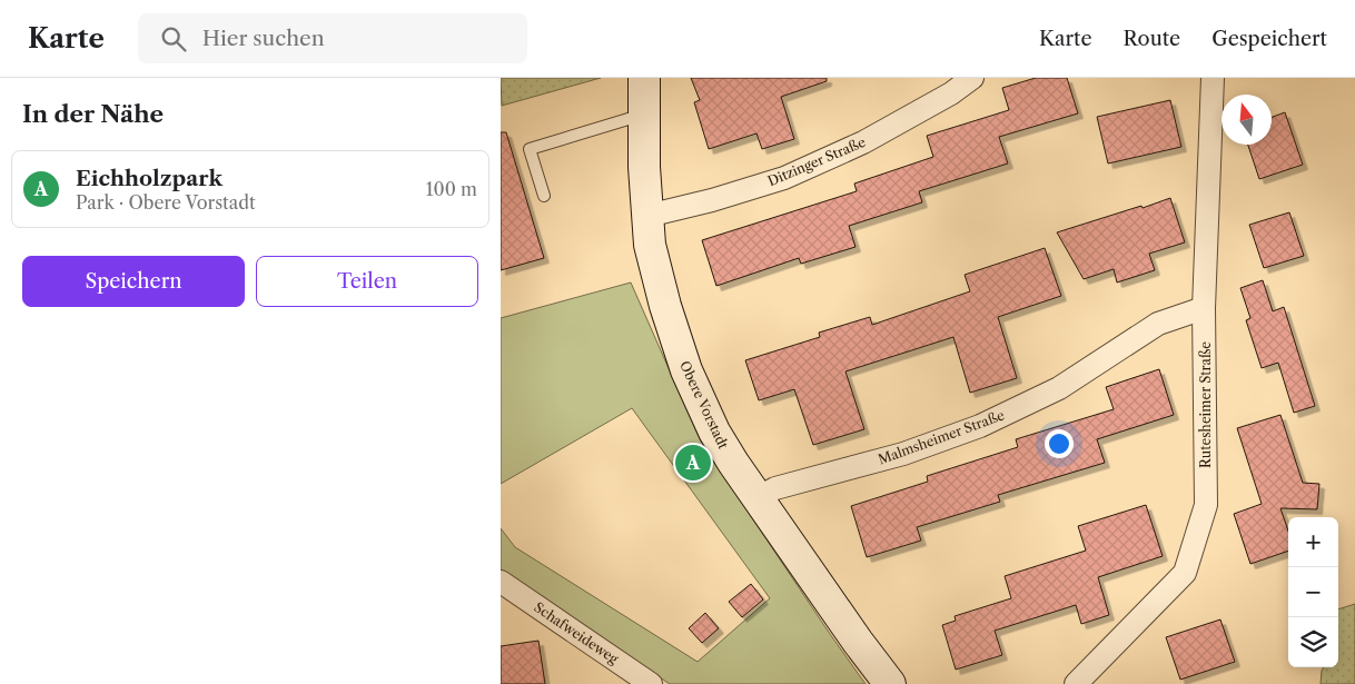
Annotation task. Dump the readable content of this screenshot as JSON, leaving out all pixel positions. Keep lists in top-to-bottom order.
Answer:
{
  "streets": {
    "main road": ["Obere Vorstadt"],
    "street": [
      "Ditzinger Straße",
      "Rutesheimer Straße",
      "Malmsheimer Straße",
      "Schafweideweg"
    ]
  },
  "crossings": [
    ["Ditzinger Straße", "Obere Vorstadt"],
    ["Obere Vorstadt", "Malmsheimer Straße"],
    ["Rutesheimer Straße", "Malmsheimer Straße"]
  ],
  "north": "top",
  "page": {
    "header": "Karte",
    "search": "Hier suchen",
    "nav": ["Karte", "Route", "Gespeichert"],
    "heading": "In der Nähe",
    "list": [
      {
        "mark": "A",
        "name": "Eichholzpark",
        "note": "Park · Obere Vorstadt",
        "value": "100 m"
      }
    ],
    "buttons": ["Speichern", "Teilen"],
    "pins": "A",
    "map_buttons": ["+", "−"]
  }
}
